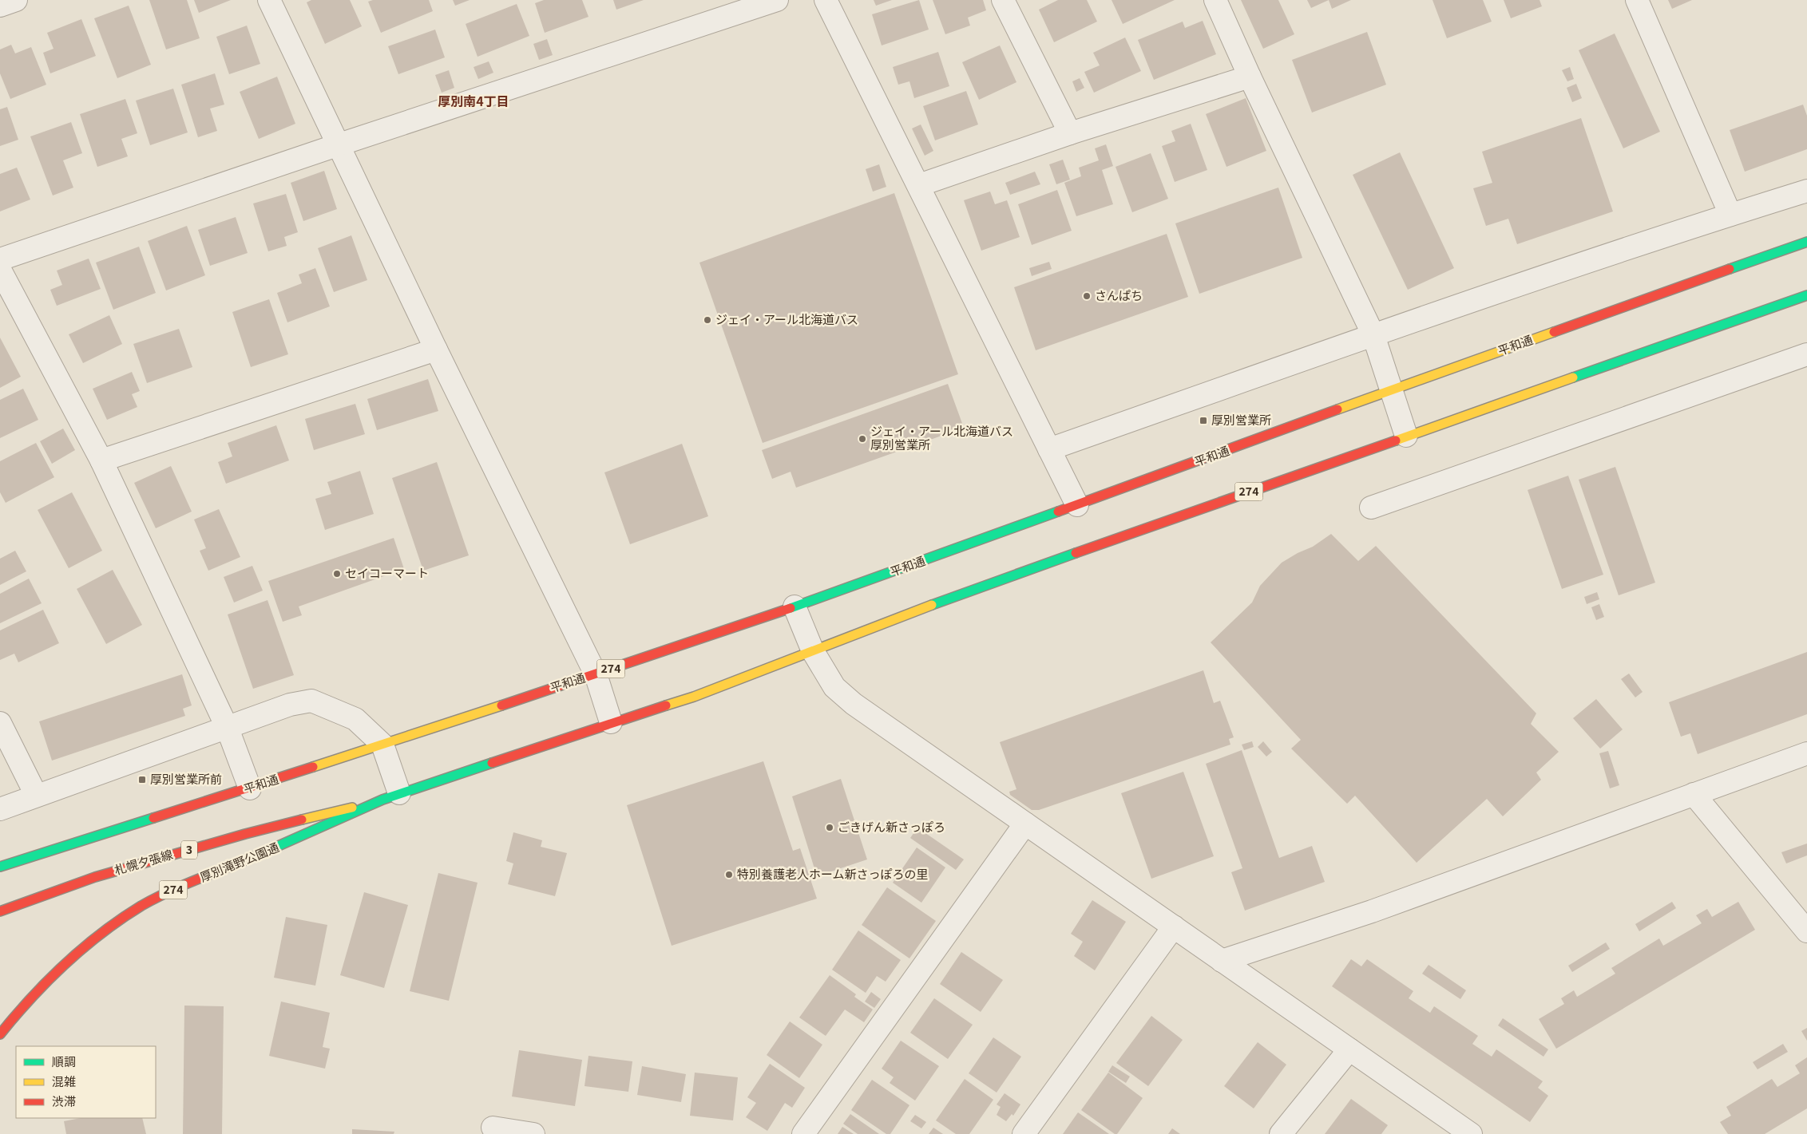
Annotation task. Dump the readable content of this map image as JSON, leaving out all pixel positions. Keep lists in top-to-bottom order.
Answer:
{
  "streets": {
    "main road": [
      "平和通",
      "274",
      "3",
      "札幌夕張線",
      "厚別滝野公園通"
    ]
  },
  "crossings": [
    ["274", "札幌夕張線"],
    ["274", "厚別滝野公園通"],
    ["札幌夕張線", "厚別滝野公園通"]
  ],
  "districts": ["厚別南4丁目"],
  "places": {
    "other": [
      "さんぱち",
      "ジェイ・アール北海道バス",
      "ジェイ・アール北海道バス 厚別営業所",
      "セイコーマート",
      "ごきげん新さっぽろ",
      "特別養護老人ホーム新さっぽろの里"
    ],
    "transit": ["厚別営業所", "厚別営業所前"]
  },
  "legend": ["順調", "混雑", "渋滞"]
}
